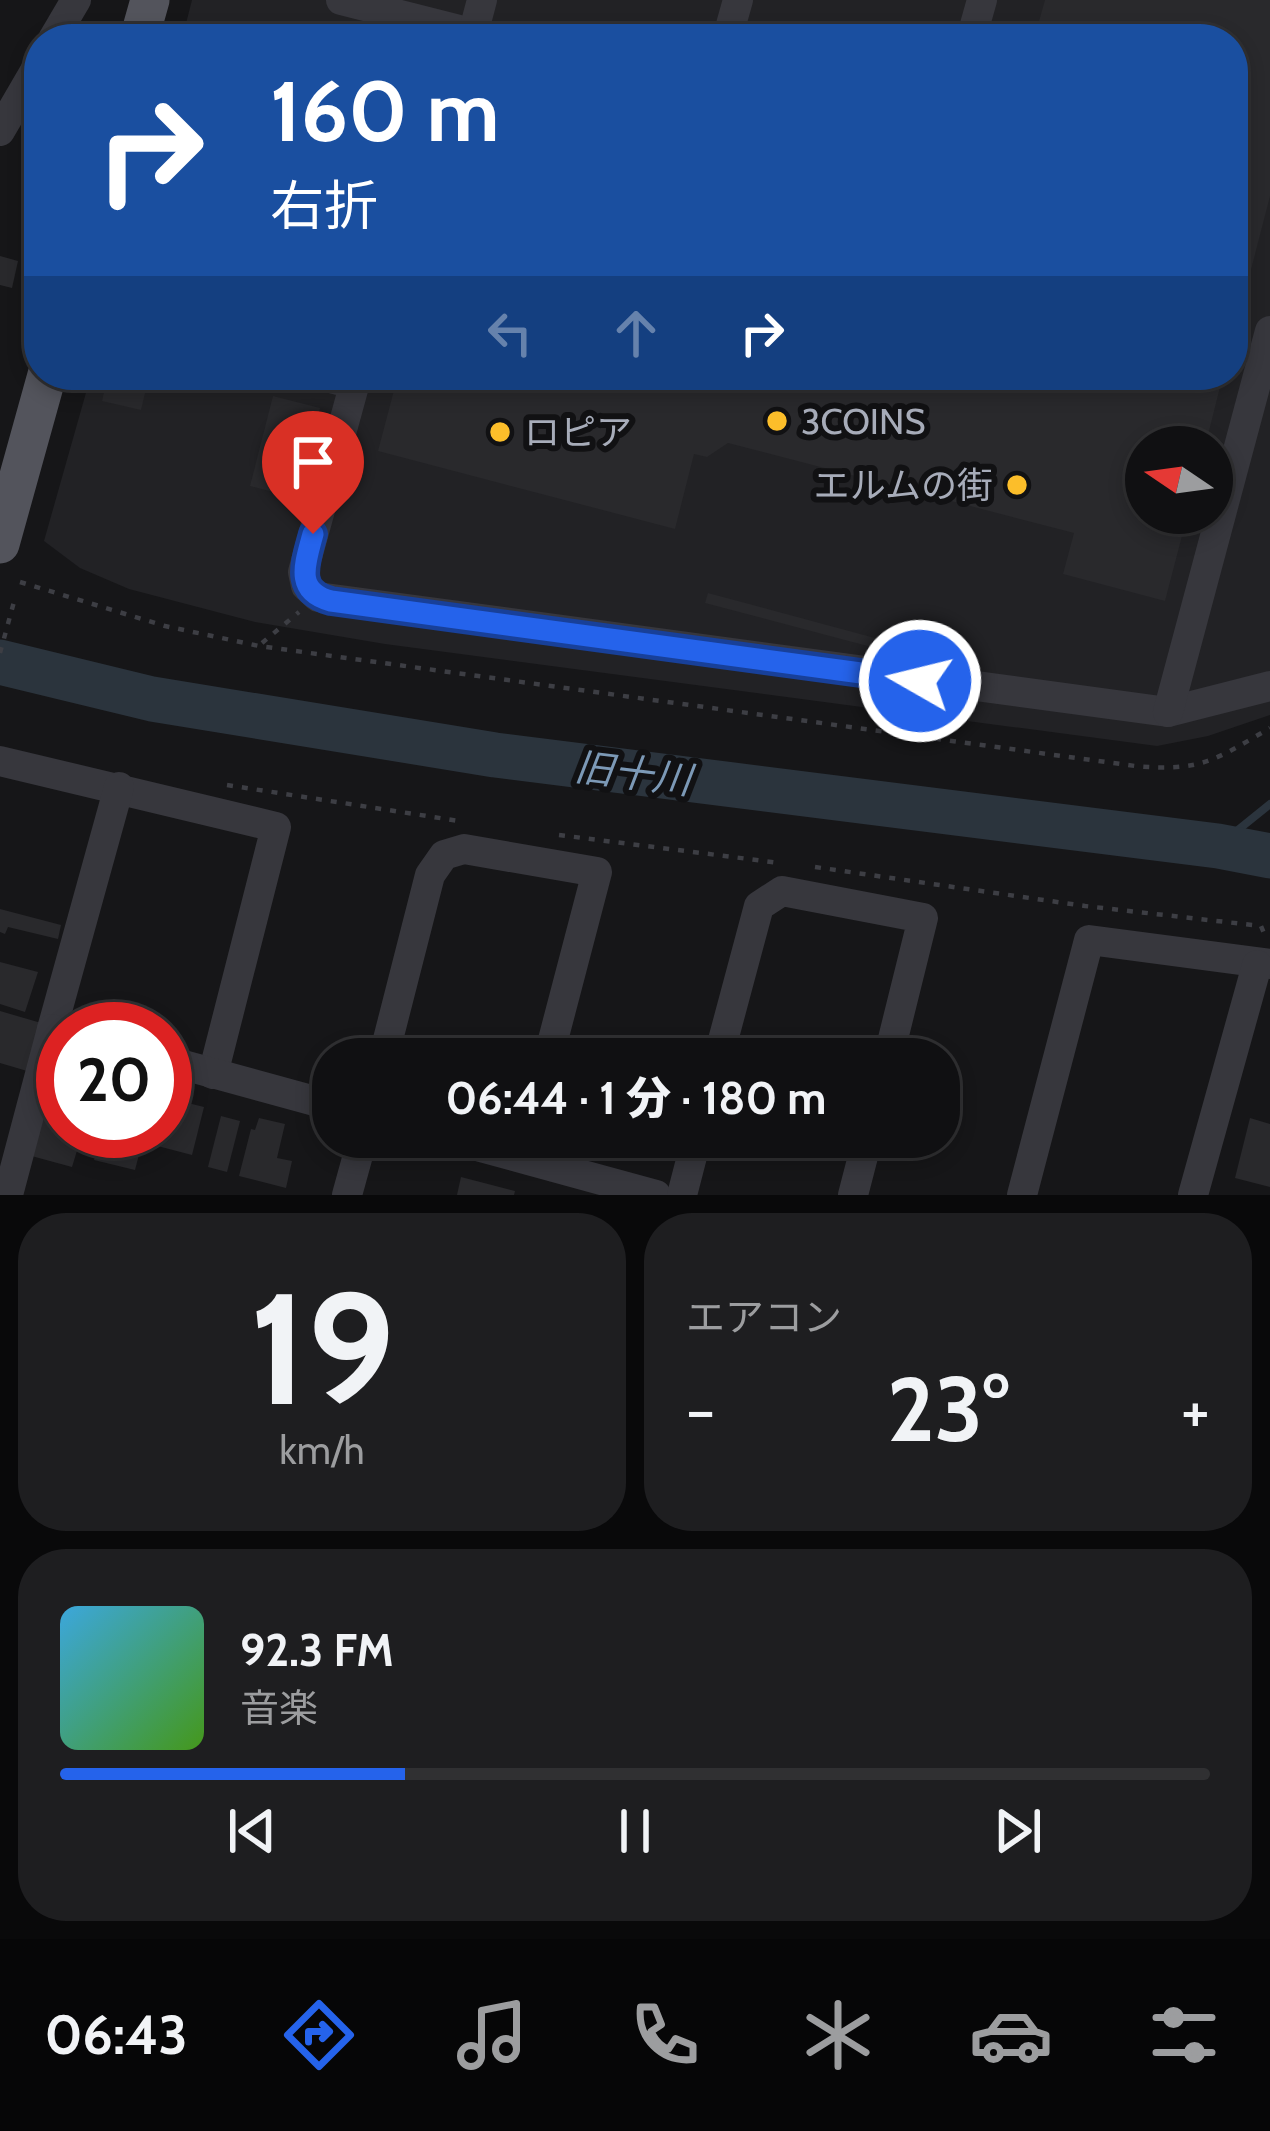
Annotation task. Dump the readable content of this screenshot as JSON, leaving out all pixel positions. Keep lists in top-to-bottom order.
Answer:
{
  "water": ["旧十川"],
  "places": ["3COINS", "ロピア", "エルムの街"],
  "north": "left",
  "page": {
    "turn": ["160 m", "右折"],
    "limit": "20",
    "trip": "06:44 · 1 分 · 180 m",
    "tile": [
      ["19", "km/h"],
      "エアコン"
    ],
    "heat": ["−", "23°", "+"],
    "song": ["92.3 FM", "音楽"],
    "tabs": "06:43"
  }
}
